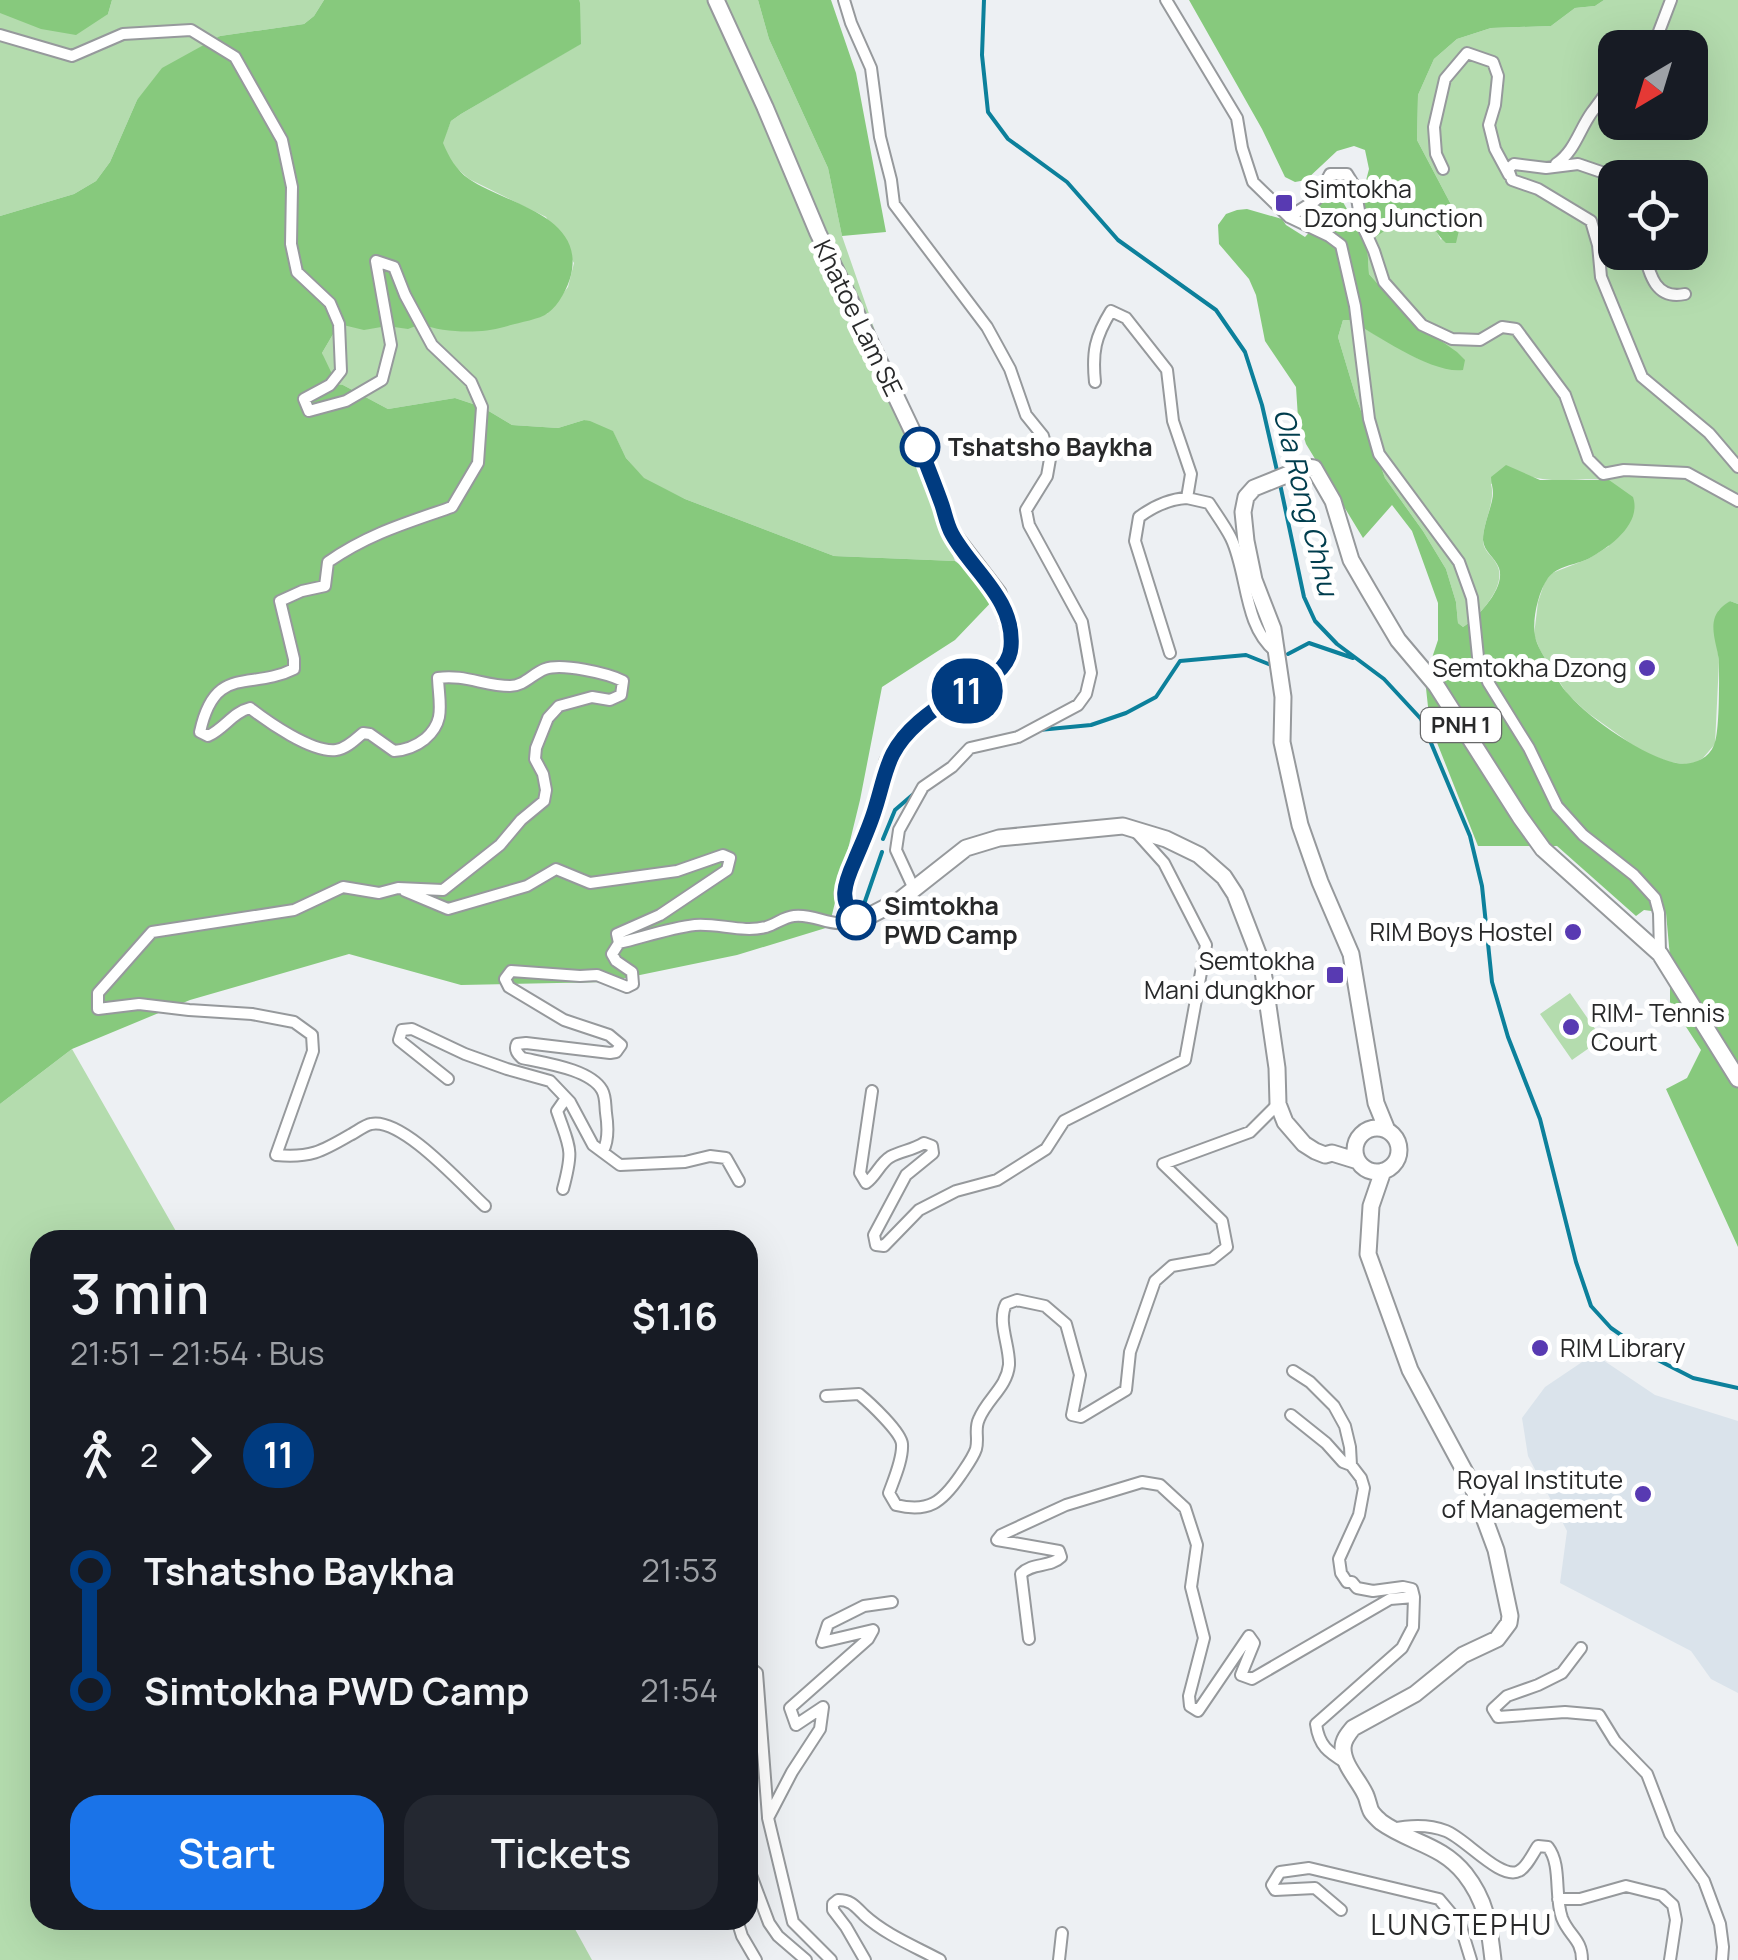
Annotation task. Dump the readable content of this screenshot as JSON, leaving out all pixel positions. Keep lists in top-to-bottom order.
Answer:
{
  "streets": {
    "main road": ["Khatoe Lam SE", "PNH 1"]
  },
  "districts": ["LUNGTEPHU"],
  "water": ["Ola Rong Chhu"],
  "places": {
    "transit": ["Simtokha Dzong Junction", "Semtokha Mani dungkhor"],
    "other": [
      "Tshatsho Baykha",
      "Semtokha Dzong",
      "Simtokha PWD Camp",
      "RIM Boys Hostel",
      "RIM- Tennis Court",
      "RIM Library",
      "Royal Institute of Management"
    ]
  },
  "lines": ["bus line 11"],
  "north": "bottom left",
  "page": {
    "on_map": "11",
    "heading": ["3 min", "21:51 – 21:54 · Bus", "$1.16"],
    "legs": ["2", "11"],
    "list": [
      {
        "name": "Tshatsho Baykha",
        "value": "21:53"
      },
      {
        "name": "Simtokha PWD Camp",
        "value": "21:54"
      }
    ],
    "buttons": ["Start", "Tickets"]
  }
}
